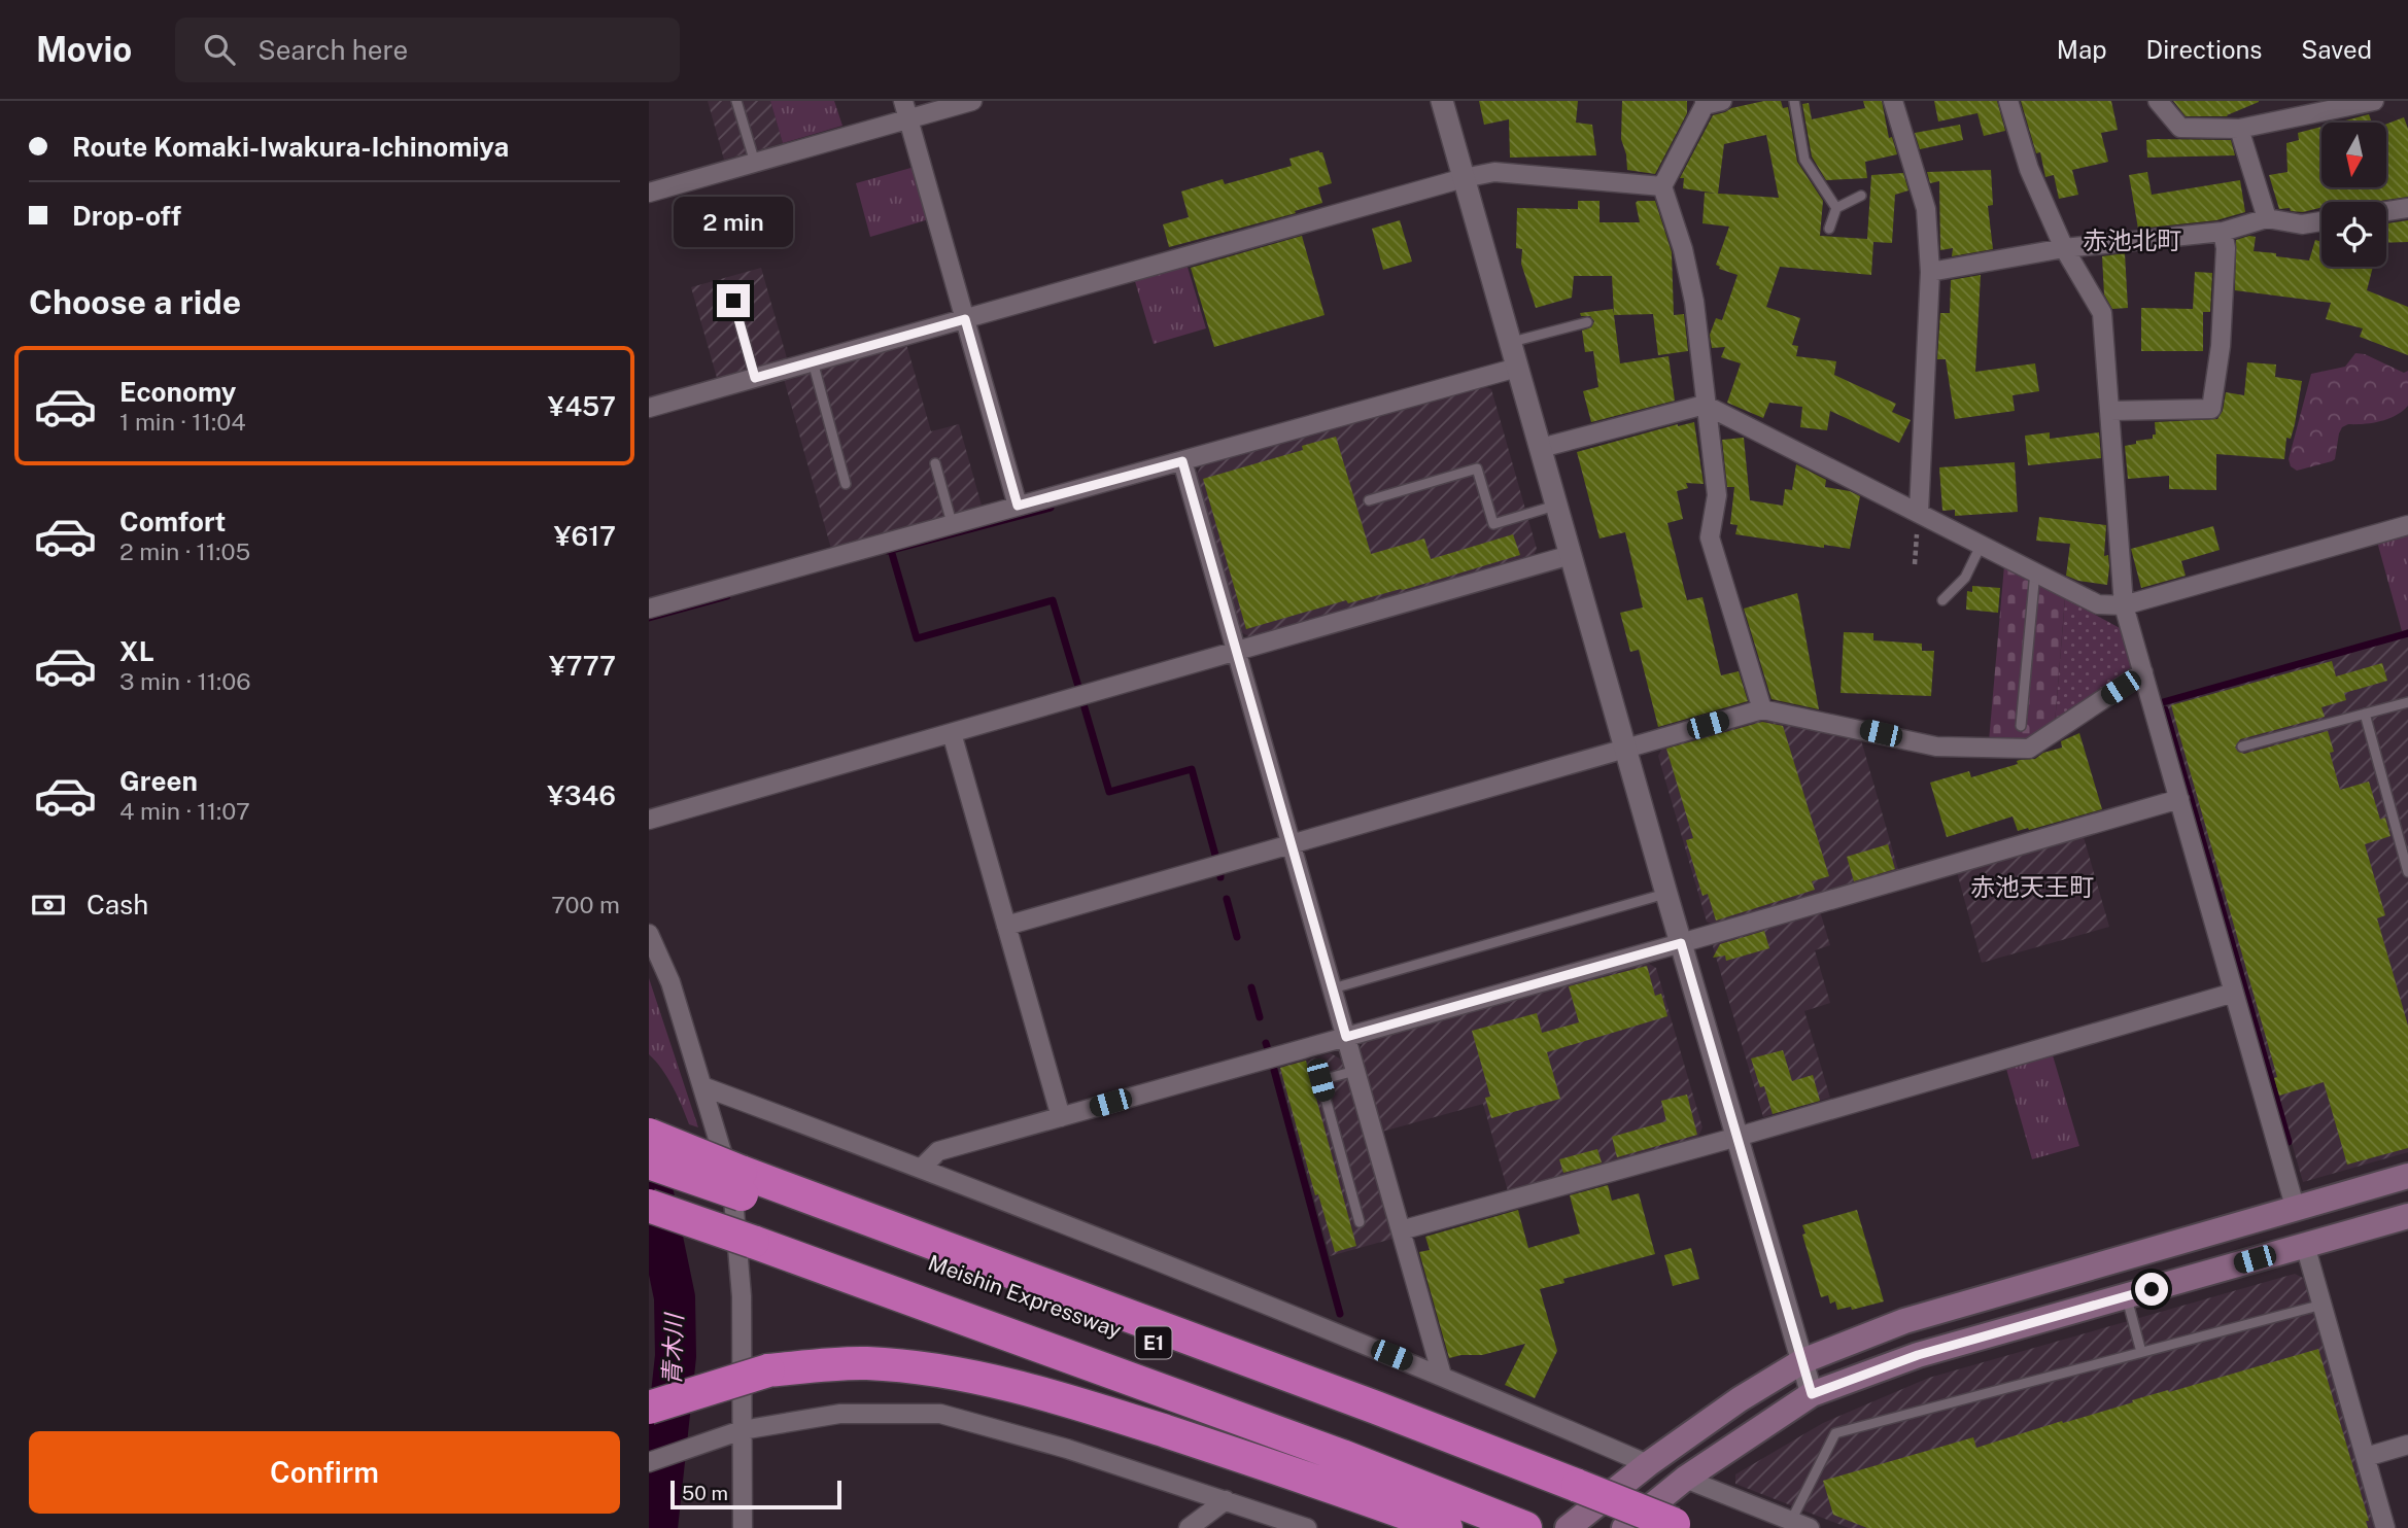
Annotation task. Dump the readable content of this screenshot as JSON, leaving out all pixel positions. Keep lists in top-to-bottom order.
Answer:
{
  "streets": {
    "highway": ["Meishin Expressway", "E1"]
  },
  "districts": ["赤池北町", "赤池天王町"],
  "water": ["青木川"],
  "scale_bar": "50 m",
  "north": "bottom",
  "page": {
    "header": "Movio",
    "search": "Search here",
    "nav": ["Map", "Directions", "Saved"],
    "banner": ["Route Komaki-Iwakura-Ichinomiya", "Drop-off"],
    "bubble": "2 min",
    "heading": "Choose a ride",
    "list": [
      {
        "name": "Economy",
        "note": "1 min · 11:04",
        "value": "¥457"
      },
      {
        "name": "Comfort",
        "note": "2 min · 11:05",
        "value": "¥617"
      },
      {
        "name": "XL",
        "note": "3 min · 11:06",
        "value": "¥777"
      },
      {
        "name": "Green",
        "note": "4 min · 11:07",
        "value": "¥346"
      }
    ],
    "pay": ["Cash", "700 m"],
    "buttons": "Confirm",
    "scale": "50 m"
  }
}
